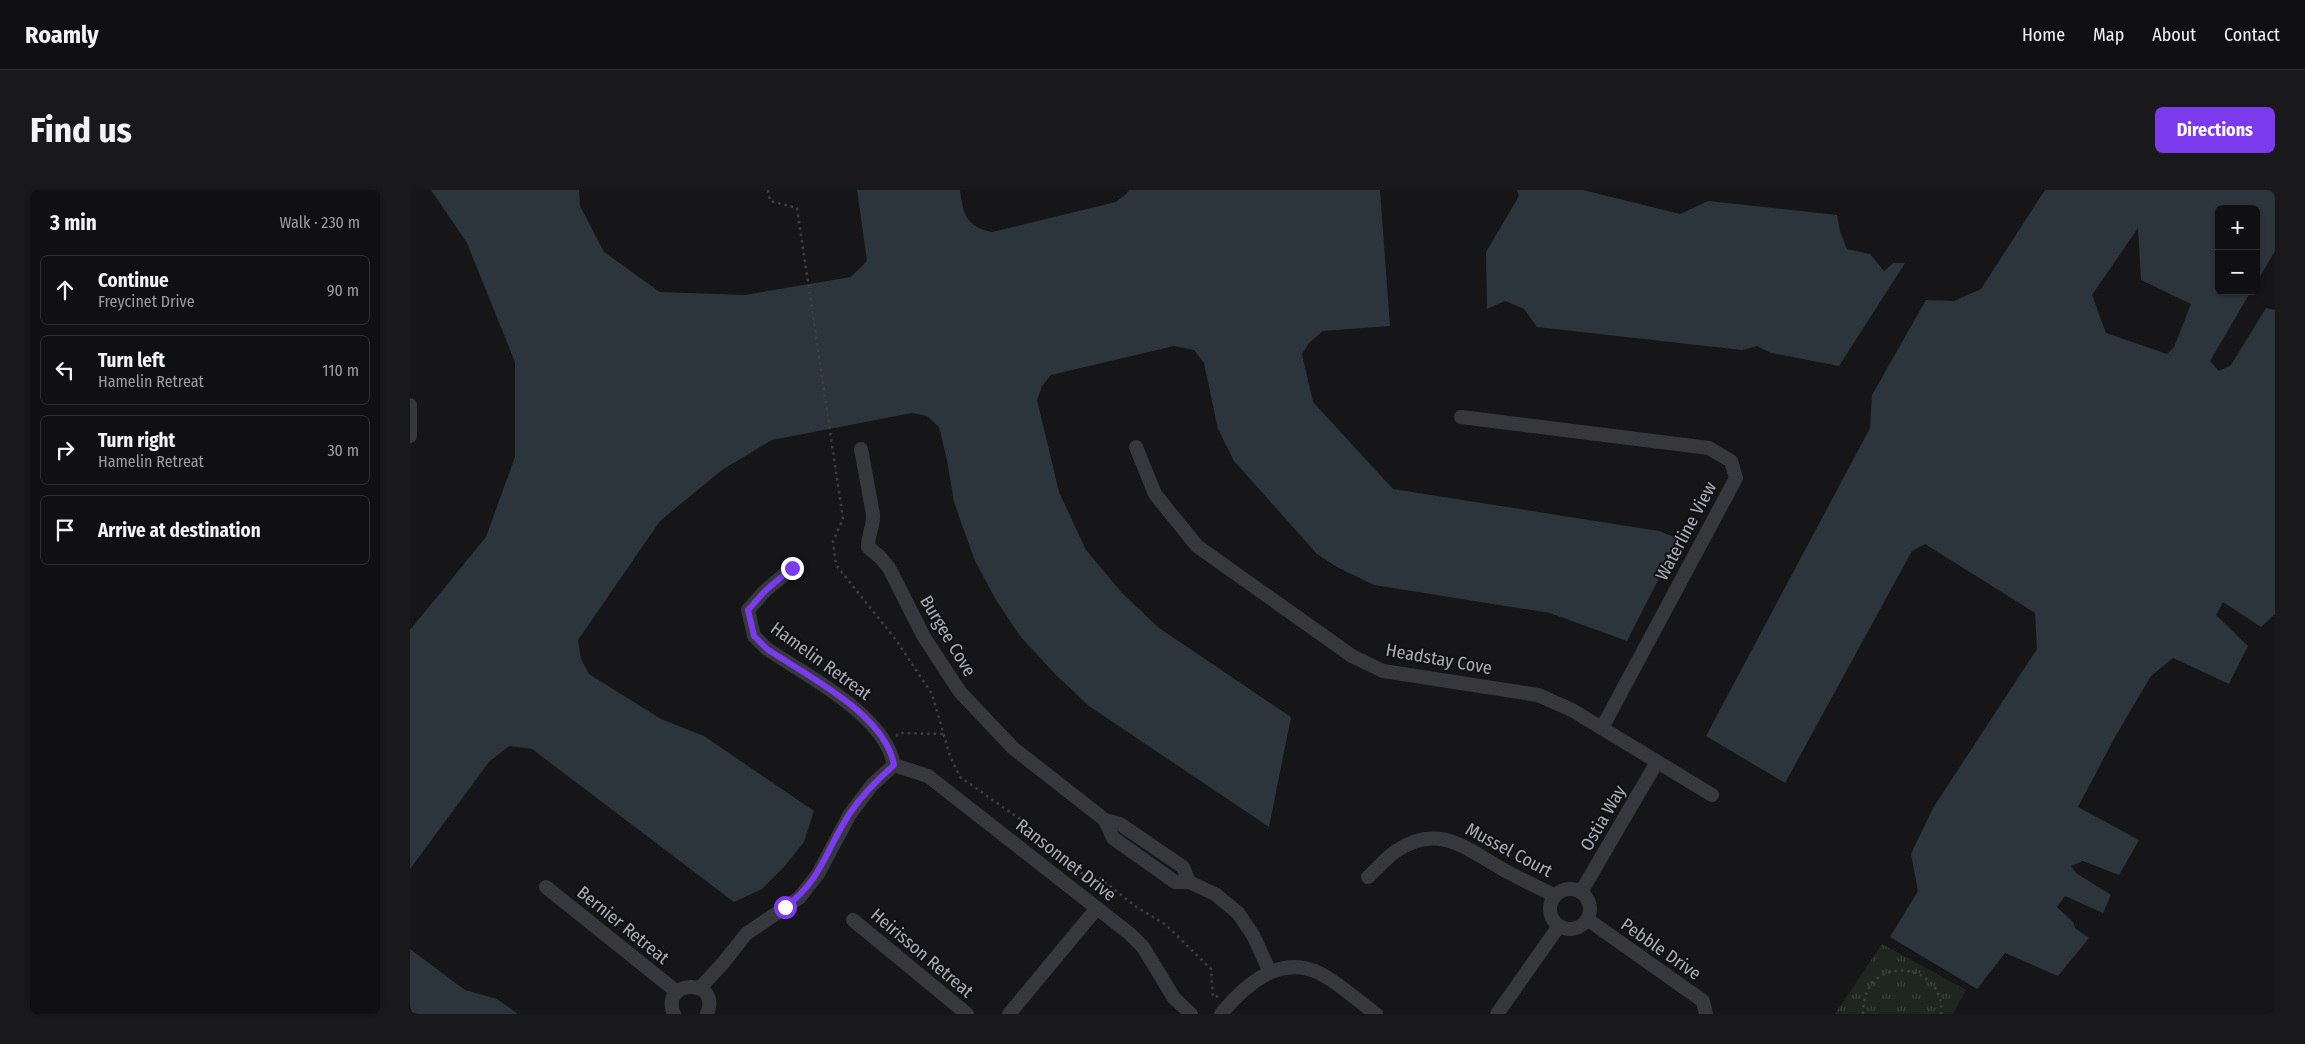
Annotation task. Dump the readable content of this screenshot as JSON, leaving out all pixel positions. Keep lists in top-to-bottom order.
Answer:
{
  "streets": {
    "street": [
      "Waterline View",
      "Burgee Cove",
      "Headstay Cove",
      "Hamelin Retreat",
      "Ostia Way",
      "Mussel Court",
      "Ransonnet Drive",
      "Bernier Retreat",
      "Pebble Drive",
      "Heirisson Retreat"
    ]
  },
  "crossings": [
    ["Waterline View", "Headstay Cove"],
    ["Headstay Cove", "Ostia Way"],
    ["Hamelin Retreat", "Ransonnet Drive"],
    ["Ostia Way", "Mussel Court"],
    ["Ostia Way", "Pebble Drive"],
    ["Mussel Court", "Pebble Drive"]
  ],
  "page": {
    "header": "Roamly",
    "nav": [
      "Home",
      "Map",
      "About",
      "Contact"
    ],
    "buttons": "Directions",
    "title": "Find us",
    "heading": ["3 min", "Walk · 230 m"],
    "map_buttons": ["+", "−"],
    "list": [
      ["Continue", "Freycinet Drive", "90 m"],
      ["Turn left", "Hamelin Retreat", "110 m"],
      ["Turn right", "Hamelin Retreat", "30 m"],
      "Arrive at destination"
    ]
  }
}
